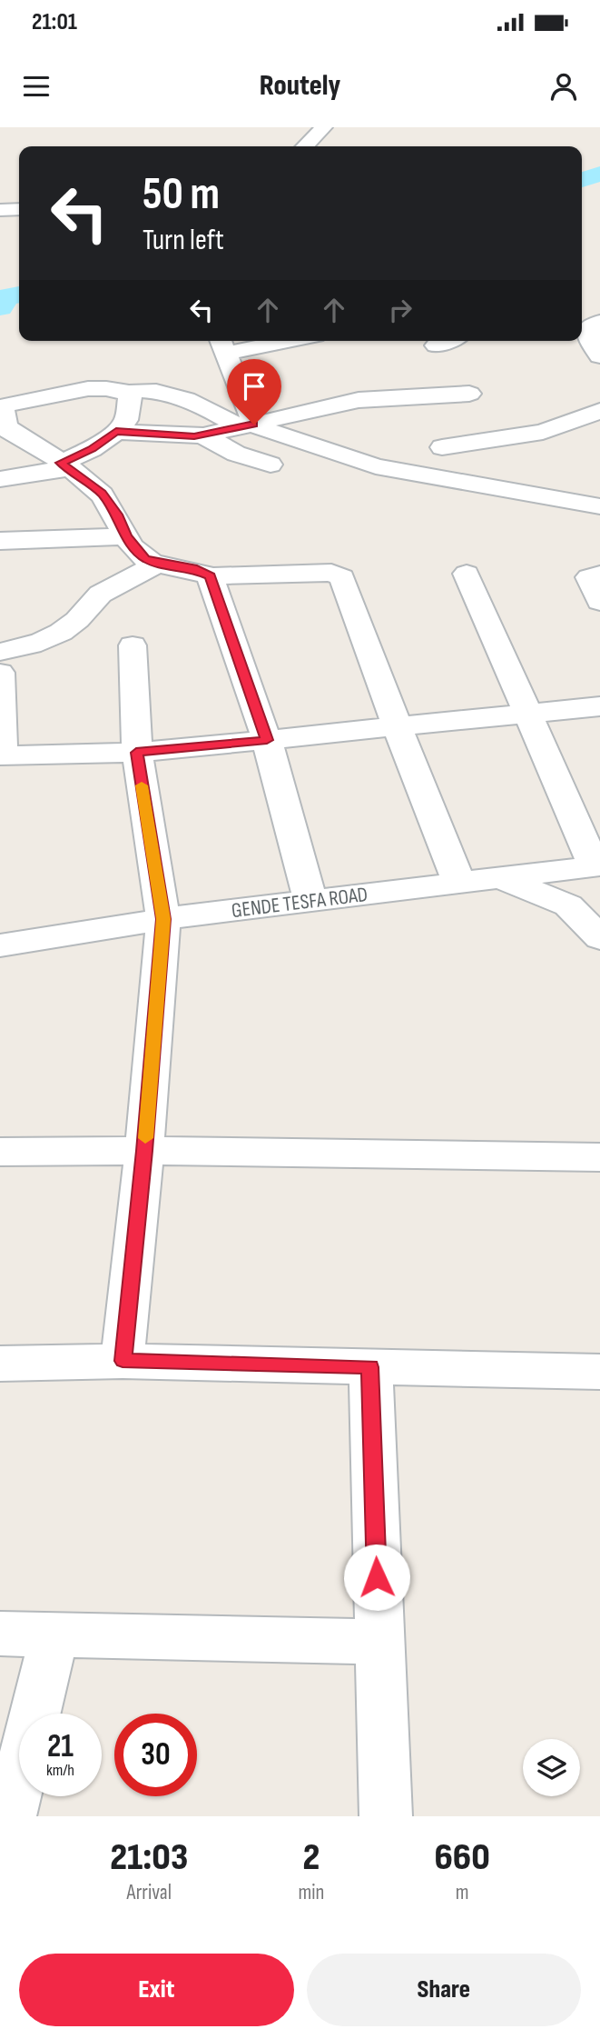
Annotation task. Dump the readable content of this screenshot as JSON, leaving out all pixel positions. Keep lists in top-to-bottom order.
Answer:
{
  "streets": {
    "street": ["GENDE TESFA ROAD"]
  },
  "page": {
    "status": "21:01",
    "header": "Routely",
    "turn": ["50 m", "Turn left"],
    "speed": "21 km/h",
    "limit": "30",
    "eta": [
      "21:03",
      "Arrival",
      "2",
      "min",
      "660",
      "m"
    ],
    "buttons": ["Exit", "Share"]
  }
}
